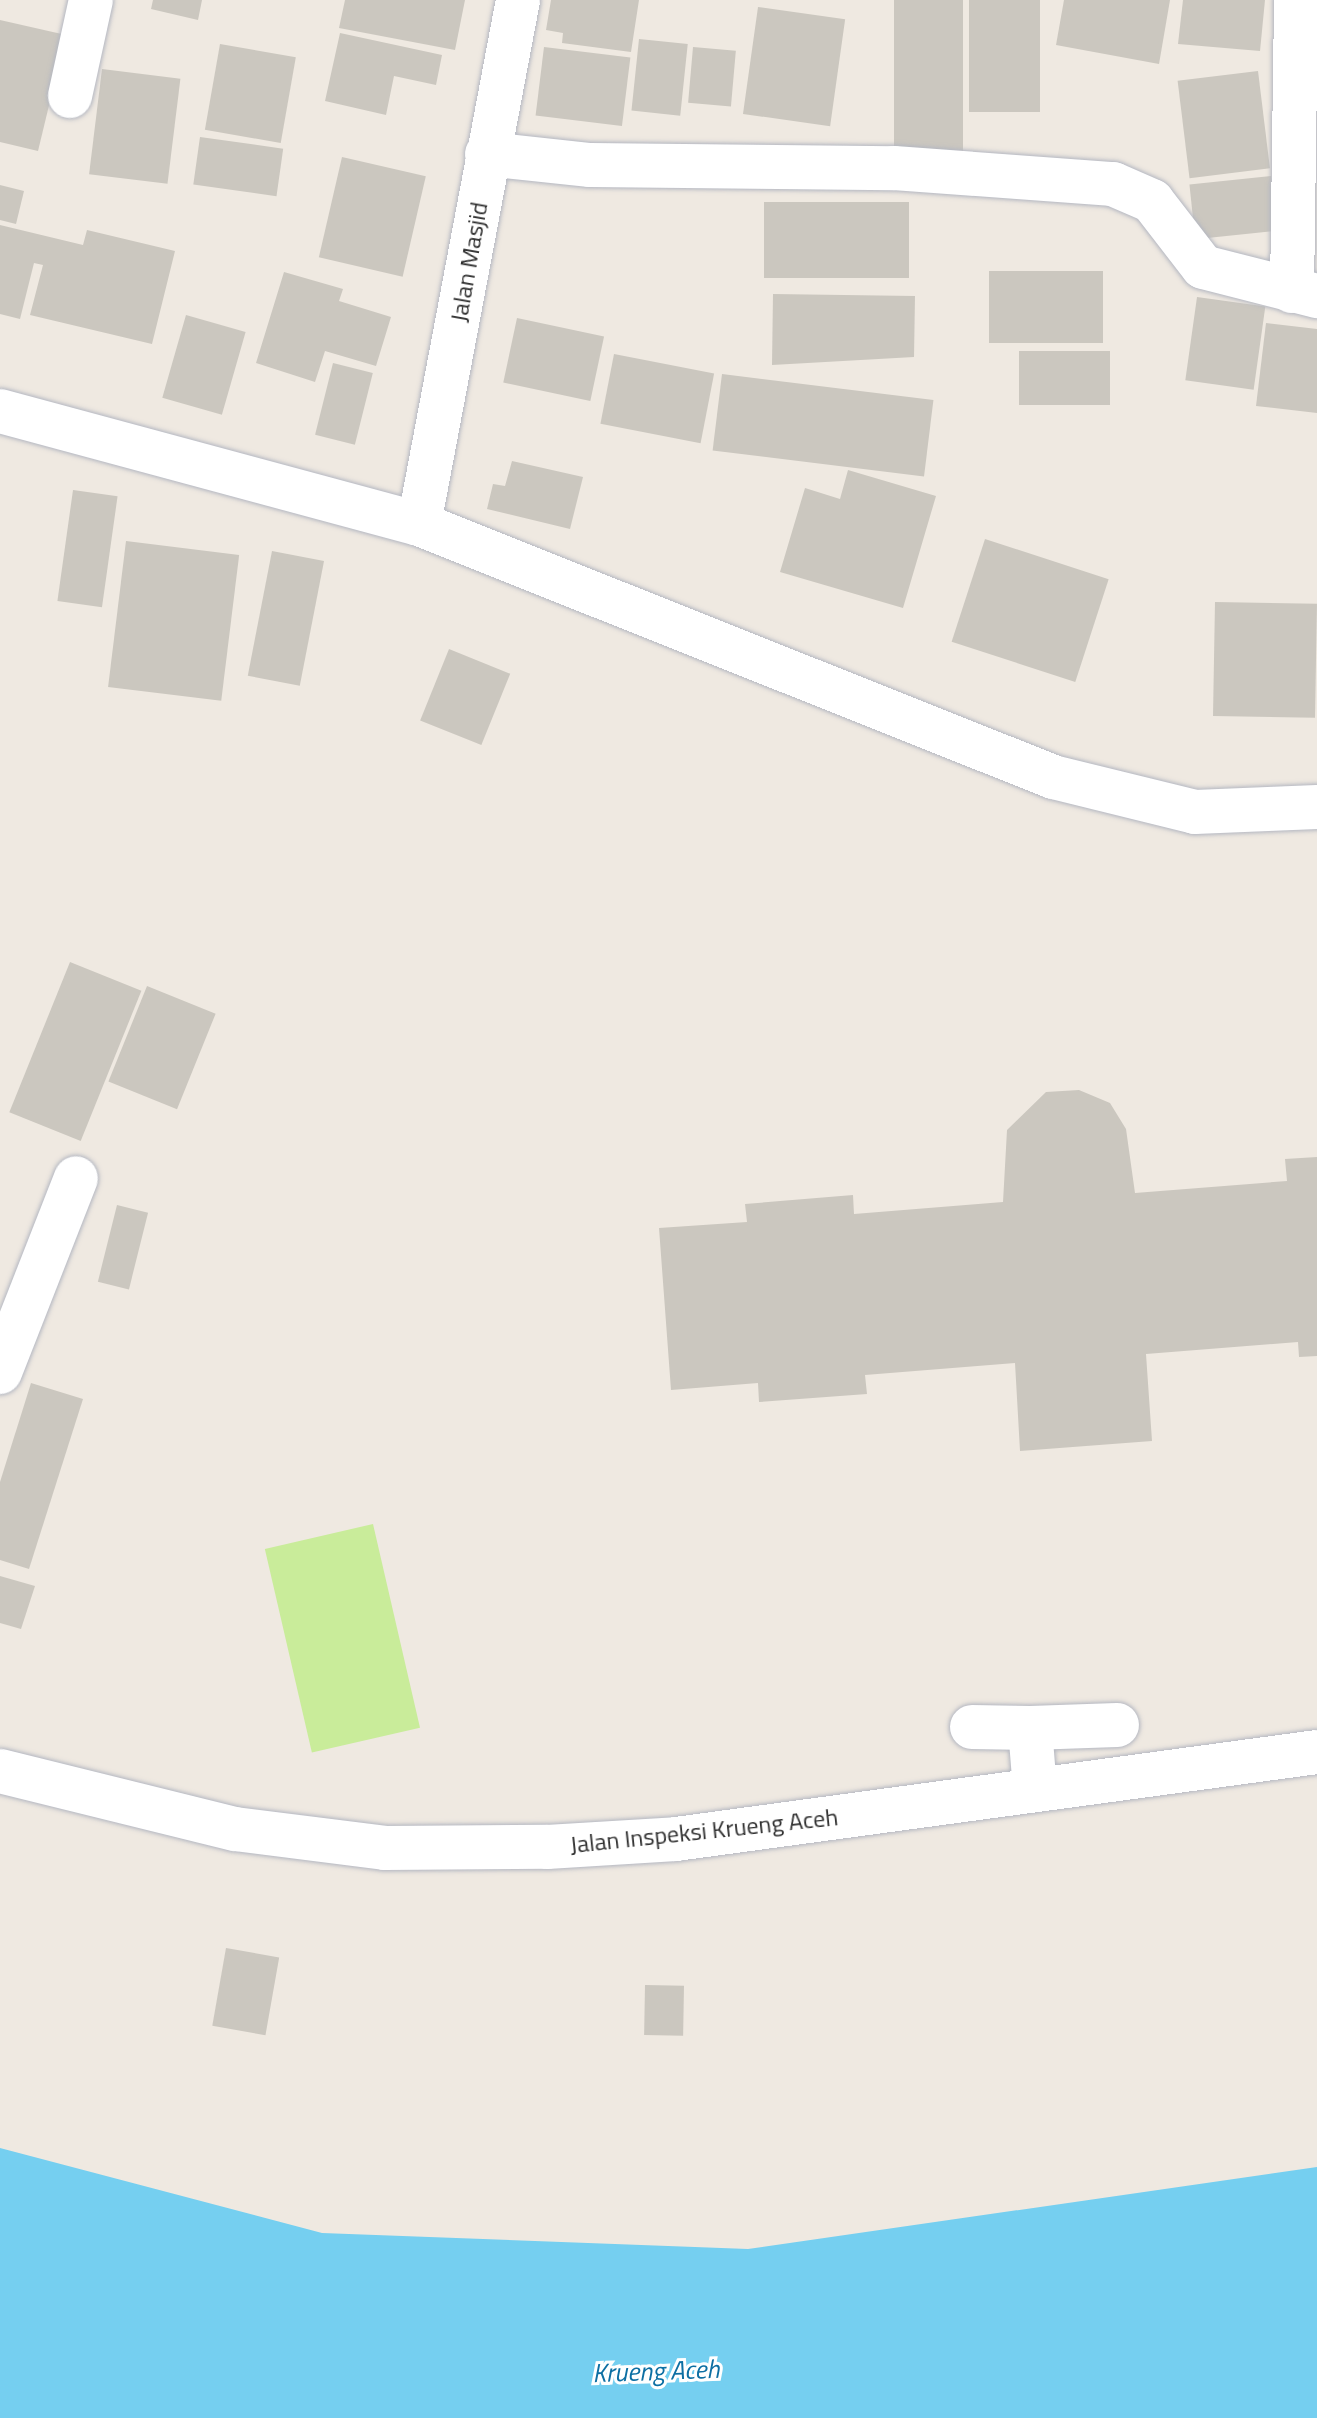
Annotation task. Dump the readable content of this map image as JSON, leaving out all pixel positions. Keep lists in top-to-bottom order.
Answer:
{
  "streets": {
    "street": ["Jalan Masjid", "Jalan Inspeksi Krueng Aceh"]
  },
  "water": ["Krueng Aceh"]
}
